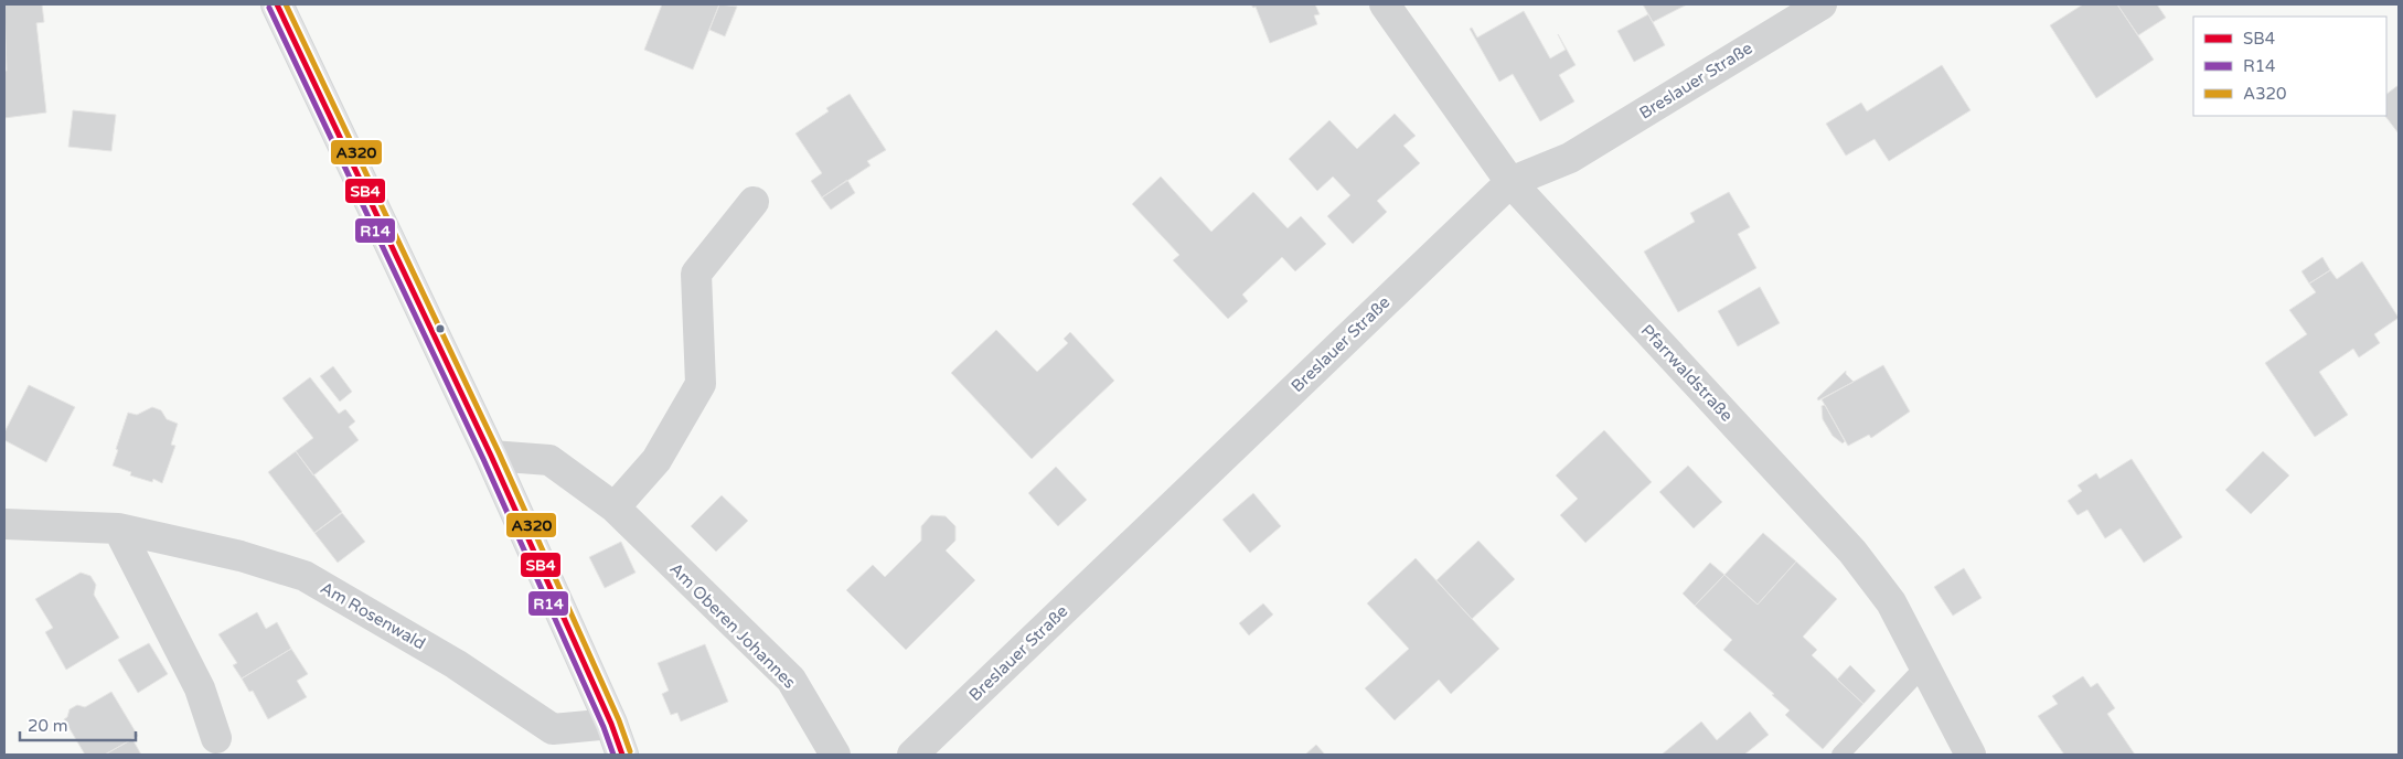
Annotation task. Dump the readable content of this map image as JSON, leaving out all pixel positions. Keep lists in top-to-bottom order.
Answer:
{
  "streets": {
    "street": [
      "Breslauer Straße",
      "Pfarrwaldstraße",
      "Am Rosenwald",
      "Am Oberen Johannes"
    ]
  },
  "crossings": [
    ["Breslauer Straße", "Pfarrwaldstraße"]
  ],
  "lines": ["transit line SB4", "transit line A320", "transit line R14"],
  "legend": ["SB4", "R14", "A320"],
  "scale_bar": "20 m"
}
